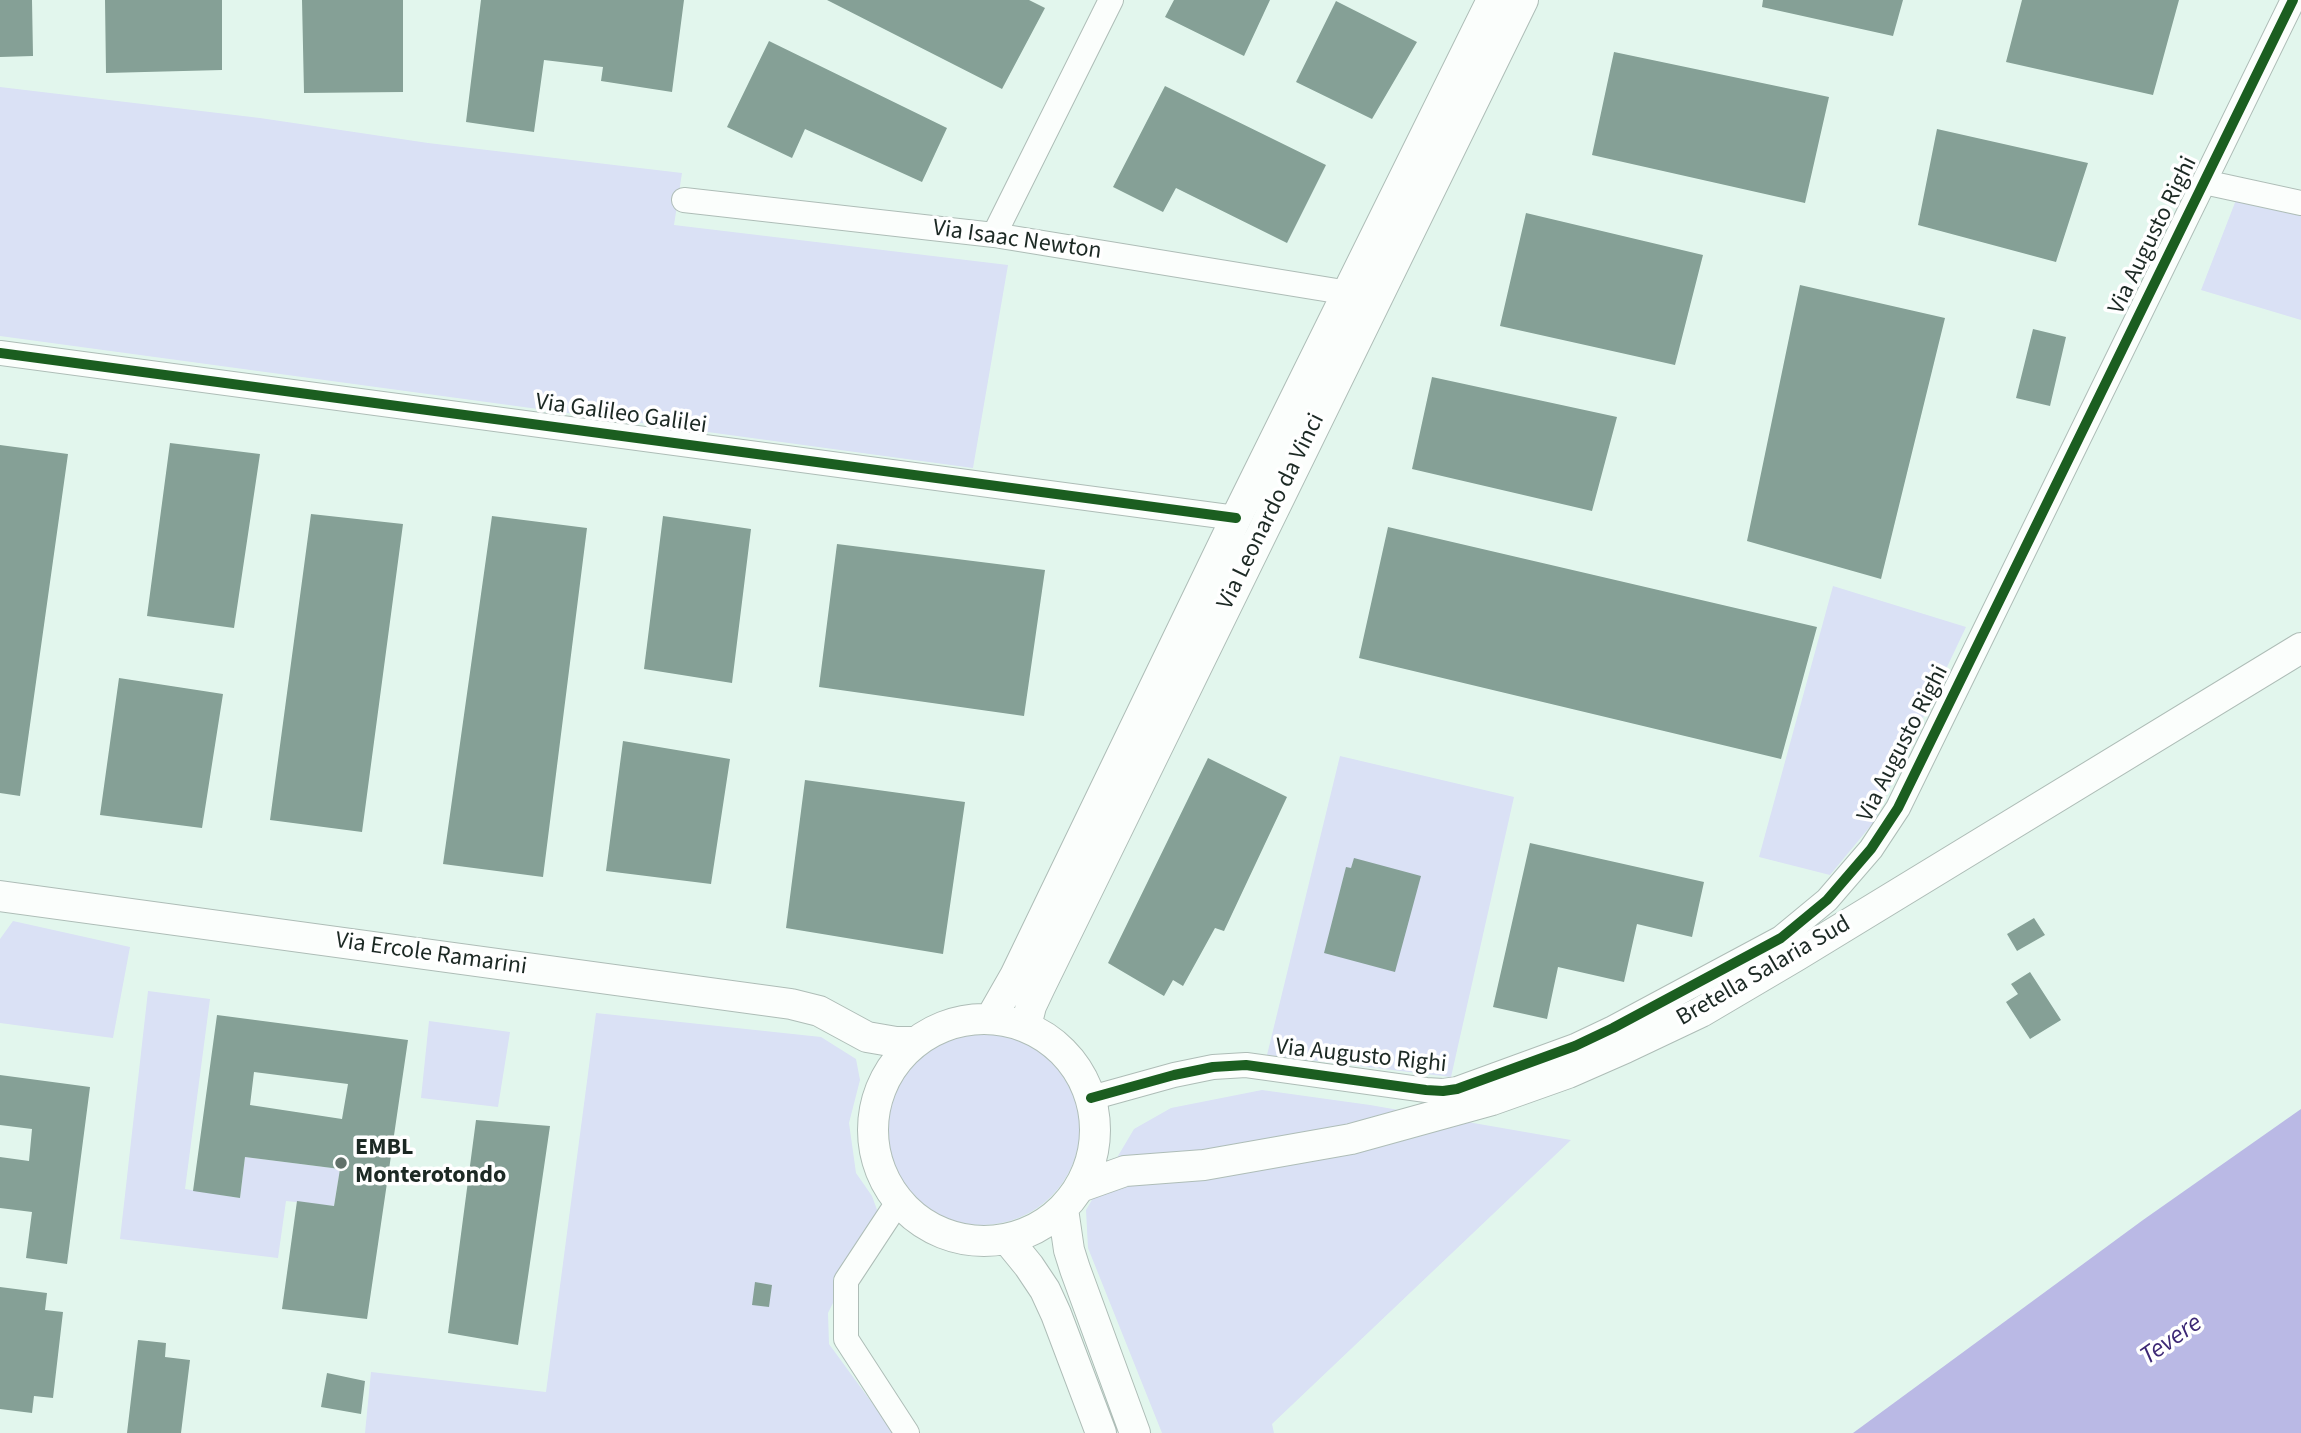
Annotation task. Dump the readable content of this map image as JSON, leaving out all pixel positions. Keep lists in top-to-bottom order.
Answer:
{
  "streets": {
    "main road": ["Via Leonardo da Vinci", "Via Ercole Ramarini", "Bretella Salaria Sud"],
    "street": ["Via Augusto Righi", "Via Isaac Newton", "Via Galileo Galilei"]
  },
  "crossings": [
    ["Via Augusto Righi", "Via Leonardo da Vinci"],
    ["Via Augusto Righi", "Via Ercole Ramarini"],
    ["Via Augusto Righi", "Bretella Salaria Sud"],
    ["Via Isaac Newton", "Via Leonardo da Vinci"],
    ["Via Galileo Galilei", "Via Leonardo da Vinci"],
    ["Via Leonardo da Vinci", "Via Ercole Ramarini"],
    ["Via Leonardo da Vinci", "Bretella Salaria Sud"],
    ["Via Ercole Ramarini", "Bretella Salaria Sud"]
  ],
  "water": ["Tevere"],
  "places": ["EMBL Monterotondo"]
}
